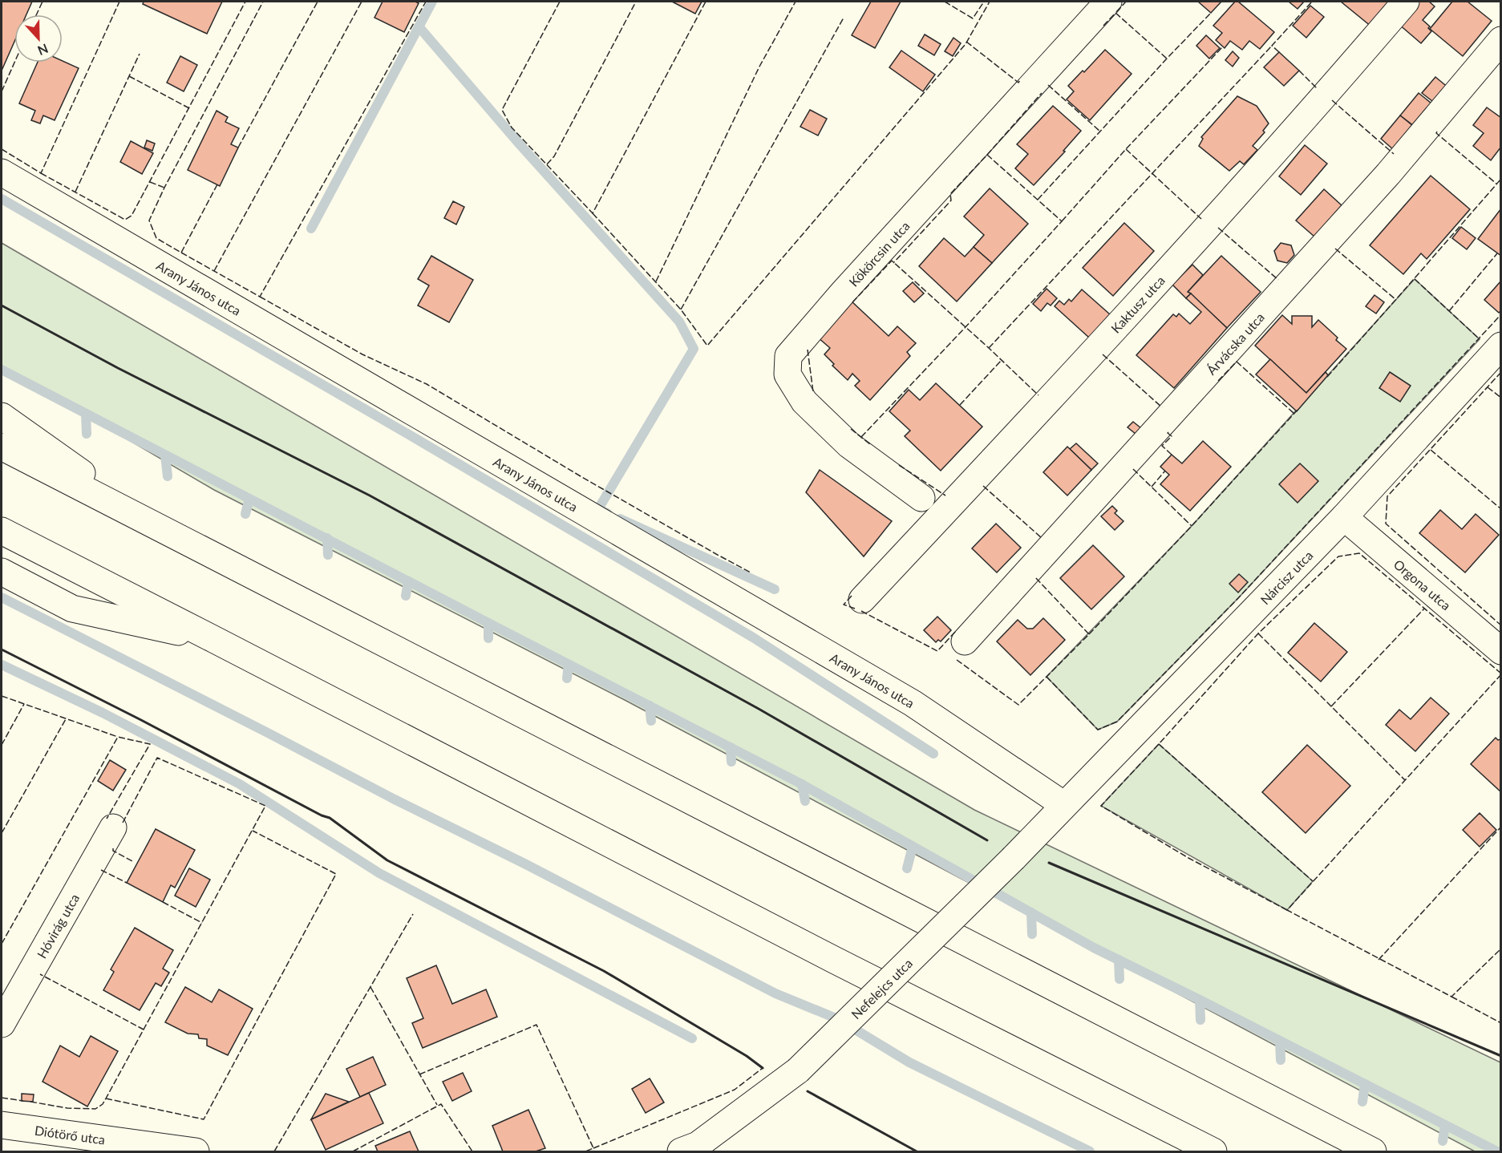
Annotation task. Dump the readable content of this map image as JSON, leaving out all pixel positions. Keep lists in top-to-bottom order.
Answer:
{
  "streets": {
    "main road": [
      "Kökörcsin utca",
      "Arany János utca",
      "Kaktusz utca",
      "Árvácska utca",
      "Nárcisz utca",
      "Orgona utca",
      "Hóvirág utca",
      "Nefelejcs utca",
      "Diótörő utca"
    ]
  },
  "crossings": [
    ["Arany János utca", "Nárcisz utca"],
    ["Arany János utca", "Nefelejcs utca"],
    ["Nárcisz utca", "Orgona utca"],
    ["Nárcisz utca", "Nefelejcs utca"]
  ],
  "north": "bottom"
}
